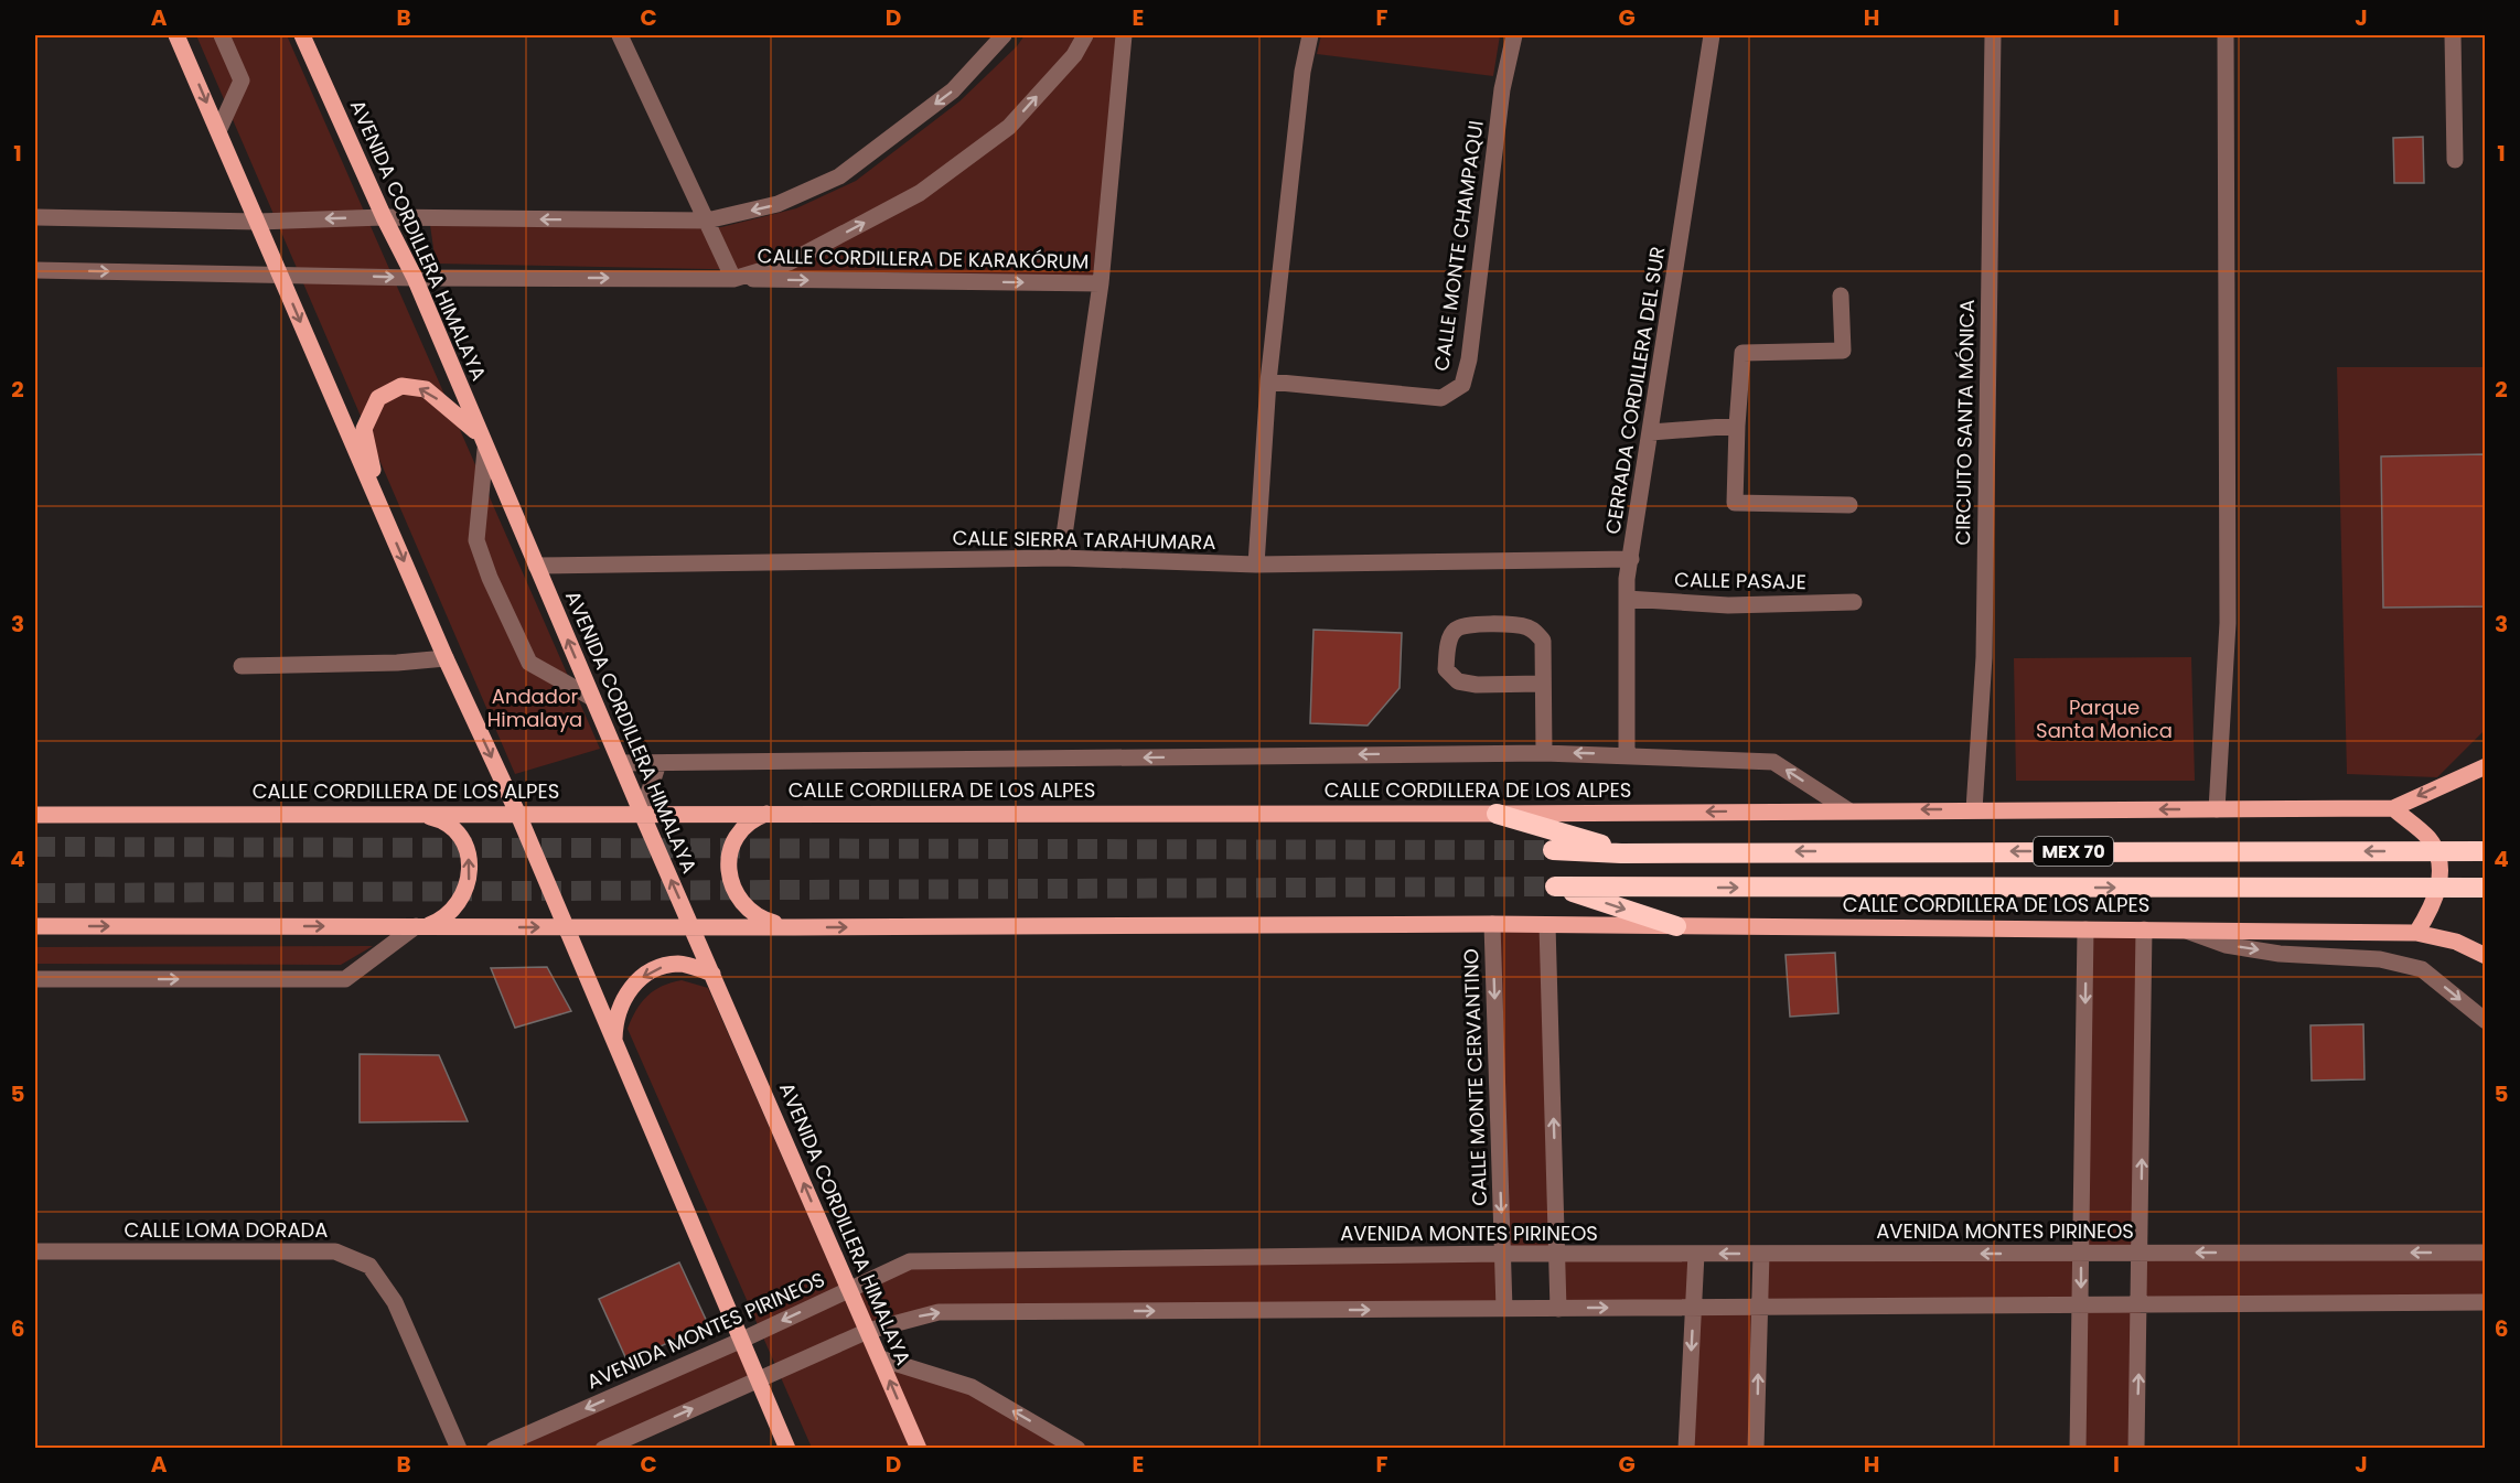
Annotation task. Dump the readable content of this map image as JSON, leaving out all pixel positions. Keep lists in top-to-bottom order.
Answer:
{
  "streets": {
    "highway": ["CALLE CORDILLERA DE LOS ALPES", "MEX 70"],
    "main road": ["AVENIDA CORDILLERA HIMALAYA"],
    "street": [
      "CALLE MONTE CHAMPAQUI",
      "CALLE CORDILLERA DE KARAKÓRUM",
      "CERRADA CORDILLERA DEL SUR",
      "CIRCUITO SANTA MÓNICA",
      "CALLE SIERRA TARAHUMARA",
      "CALLE PASAJE",
      "CALLE MONTE CERVANTINO",
      "CALLE LOMA DORADA",
      "AVENIDA MONTES PIRINEOS"
    ]
  },
  "crossings": [
    ["AVENIDA CORDILLERA HIMALAYA", "CALLE CORDILLERA DE KARAKÓRUM"],
    ["AVENIDA CORDILLERA HIMALAYA", "CALLE SIERRA TARAHUMARA"],
    ["AVENIDA CORDILLERA HIMALAYA", "CALLE CORDILLERA DE LOS ALPES"],
    ["AVENIDA CORDILLERA HIMALAYA", "AVENIDA MONTES PIRINEOS"],
    ["CERRADA CORDILLERA DEL SUR", "CALLE SIERRA TARAHUMARA"],
    ["CERRADA CORDILLERA DEL SUR", "CALLE PASAJE"],
    ["CERRADA CORDILLERA DEL SUR", "CALLE CORDILLERA DE LOS ALPES"],
    ["CIRCUITO SANTA MÓNICA", "CALLE CORDILLERA DE LOS ALPES"],
    ["CALLE CORDILLERA DE LOS ALPES", "CALLE MONTE CERVANTINO"],
    ["CALLE MONTE CERVANTINO", "AVENIDA MONTES PIRINEOS"]
  ],
  "parks": ["Andador Himalaya", "Parque Santa Monica"],
  "grid": {
    "columns": [
      "A",
      "B",
      "C",
      "D",
      "E",
      "F",
      "G",
      "H",
      "I",
      "J"
    ],
    "rows": [
      "1",
      "2",
      "3",
      "4",
      "5",
      "6"
    ]
  }
}
